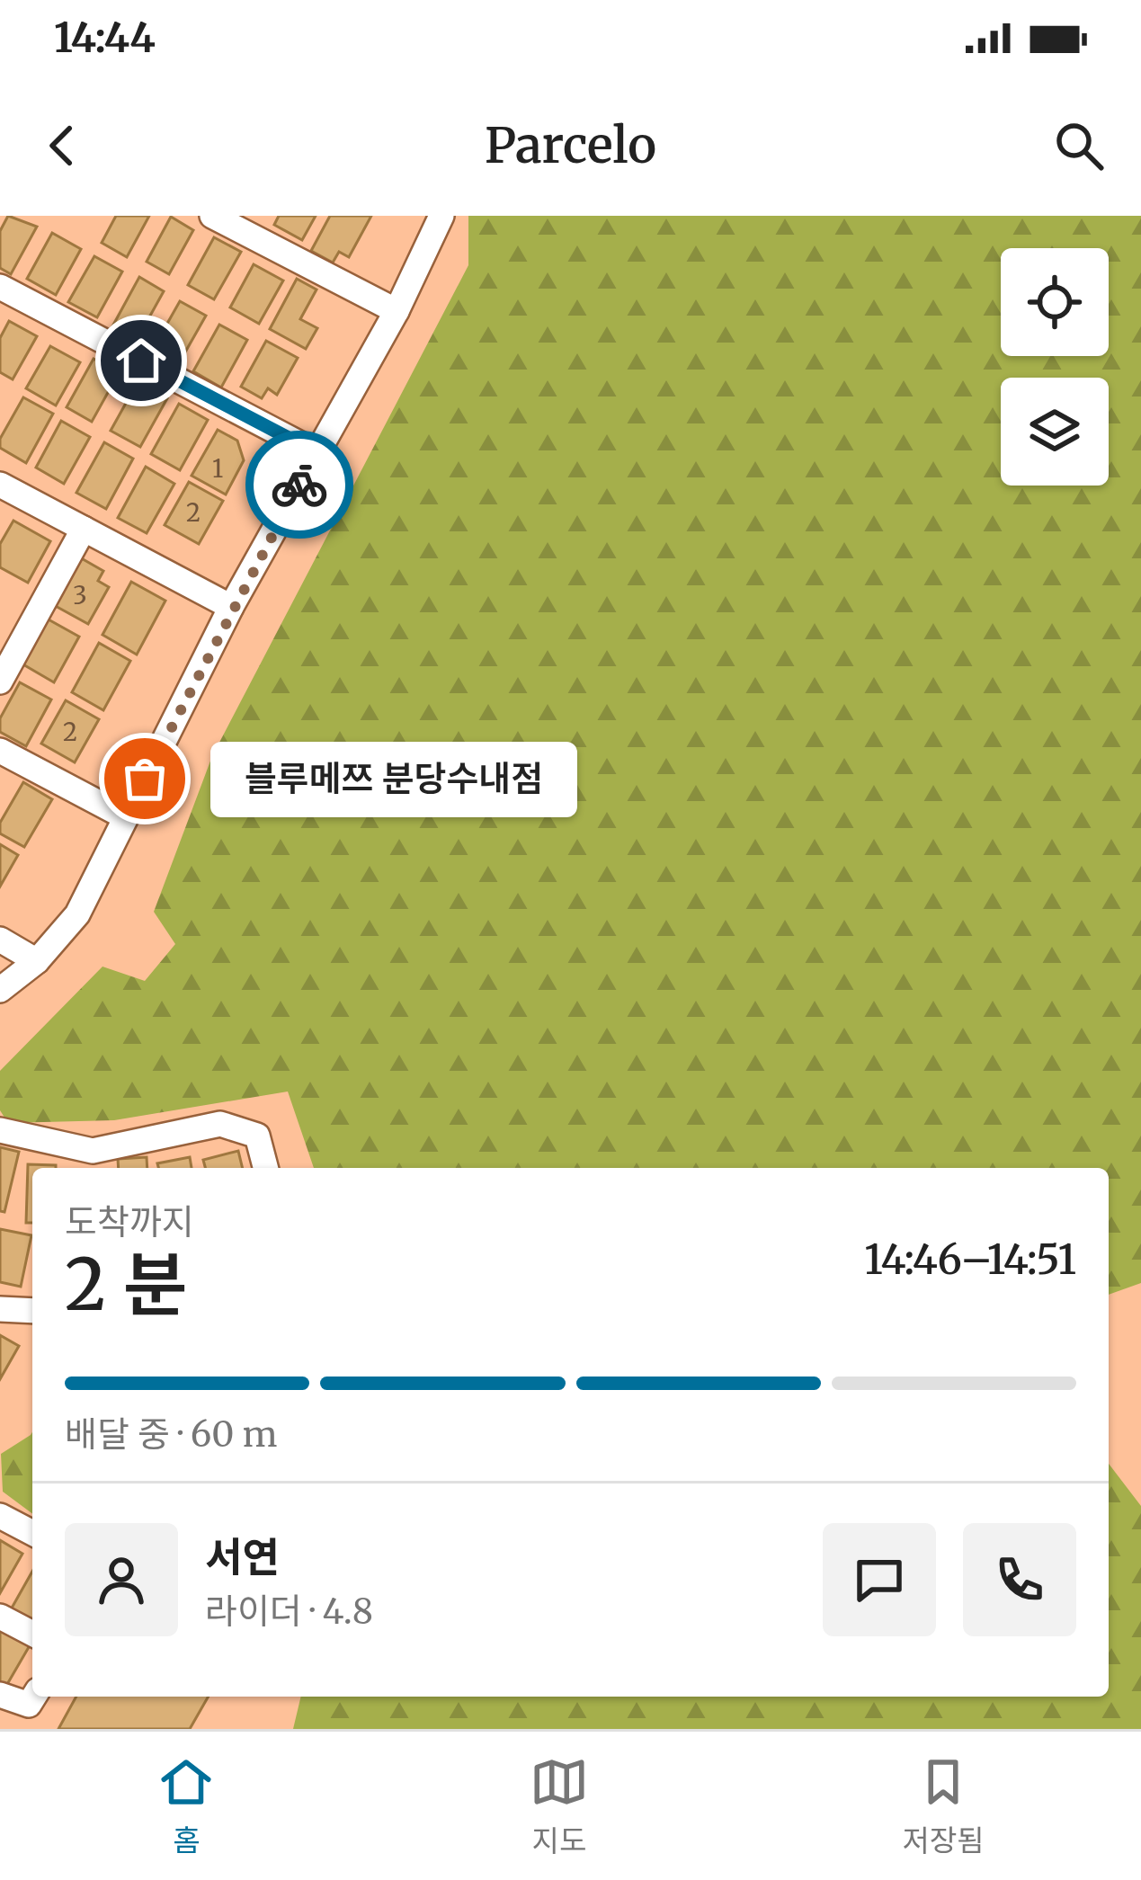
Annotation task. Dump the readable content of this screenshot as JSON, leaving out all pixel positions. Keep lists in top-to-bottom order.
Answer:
{
  "places": ["블루메쯔 분당수내점"],
  "house_numbers": [
    "1",
    "2",
    "3",
    "2"
  ],
  "page": {
    "status": "14:44",
    "header": "Parcelo",
    "bubble": "블루메쯔 분당수내점",
    "heading": ["2 분", "도착까지", "14:46–14:51"],
    "panel": ["서연", "라이더 · 4.8"],
    "bar": "배달 중 · 60 m",
    "tabs": ["홈", "지도", "저장됨"]
  }
}
